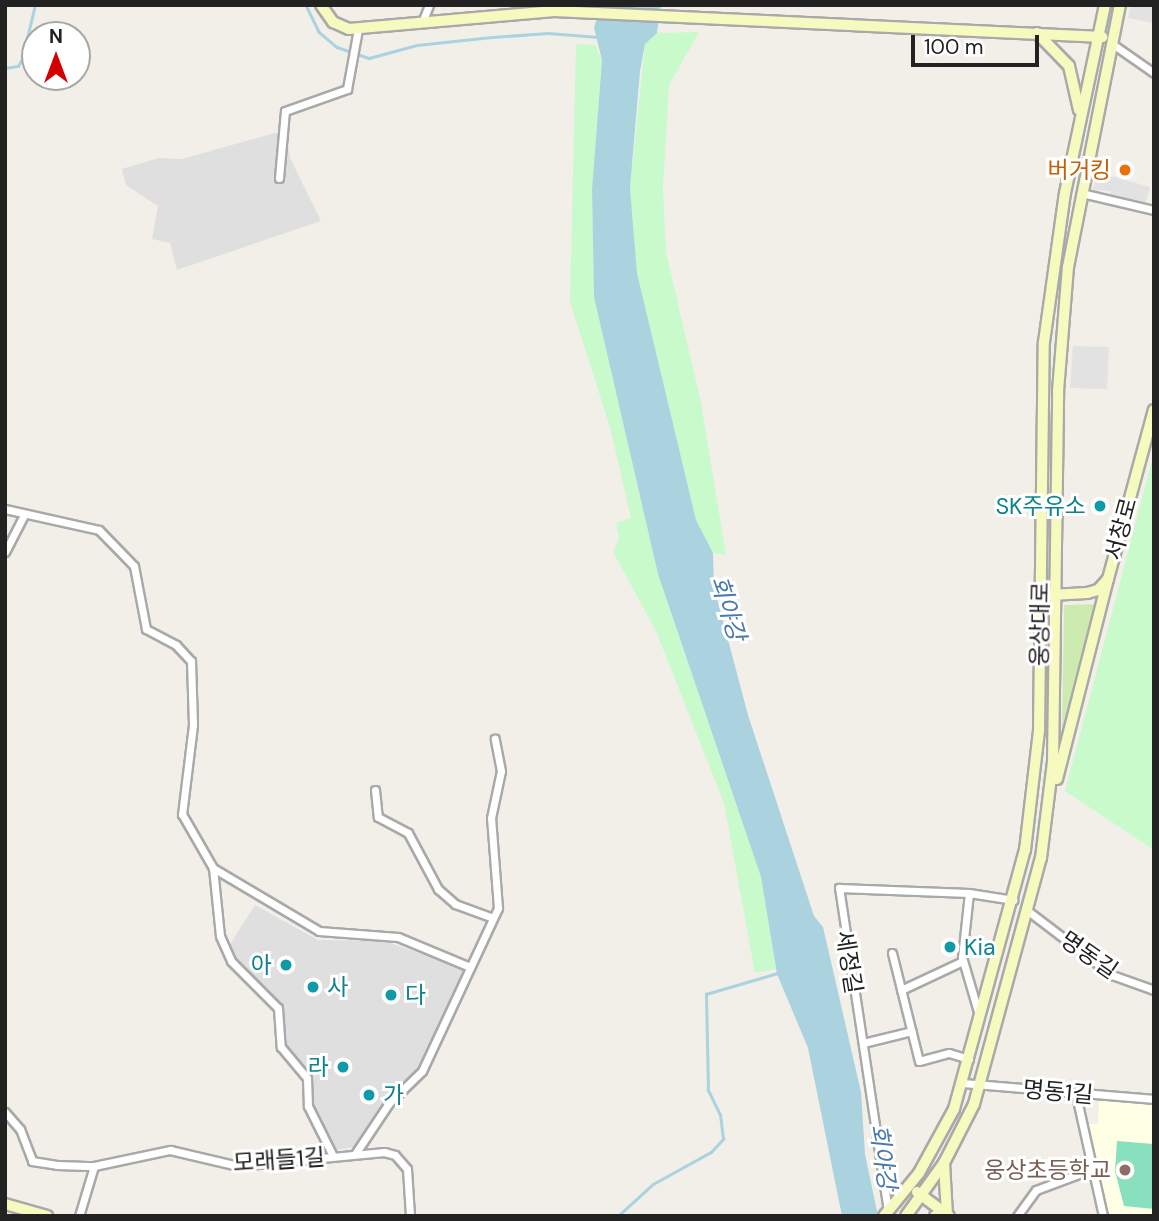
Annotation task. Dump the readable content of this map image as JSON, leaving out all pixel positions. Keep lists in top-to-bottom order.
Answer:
{
  "streets": {
    "main road": ["서창로", "웅상대로"],
    "street": [
      "명동길",
      "세정길",
      "명동1길",
      "모래들1길"
    ]
  },
  "crossings": [
    ["웅상대로", "명동길"],
    ["웅상대로", "세정길"],
    ["웅상대로", "명동1길"]
  ],
  "water": ["회야강"],
  "places": [
    "버거킹",
    "SK주유소",
    "Kia",
    "아",
    "사",
    "다",
    "라",
    "가",
    "웅상초등학교"
  ],
  "scale_bar": "100 m",
  "north": "top"
}
